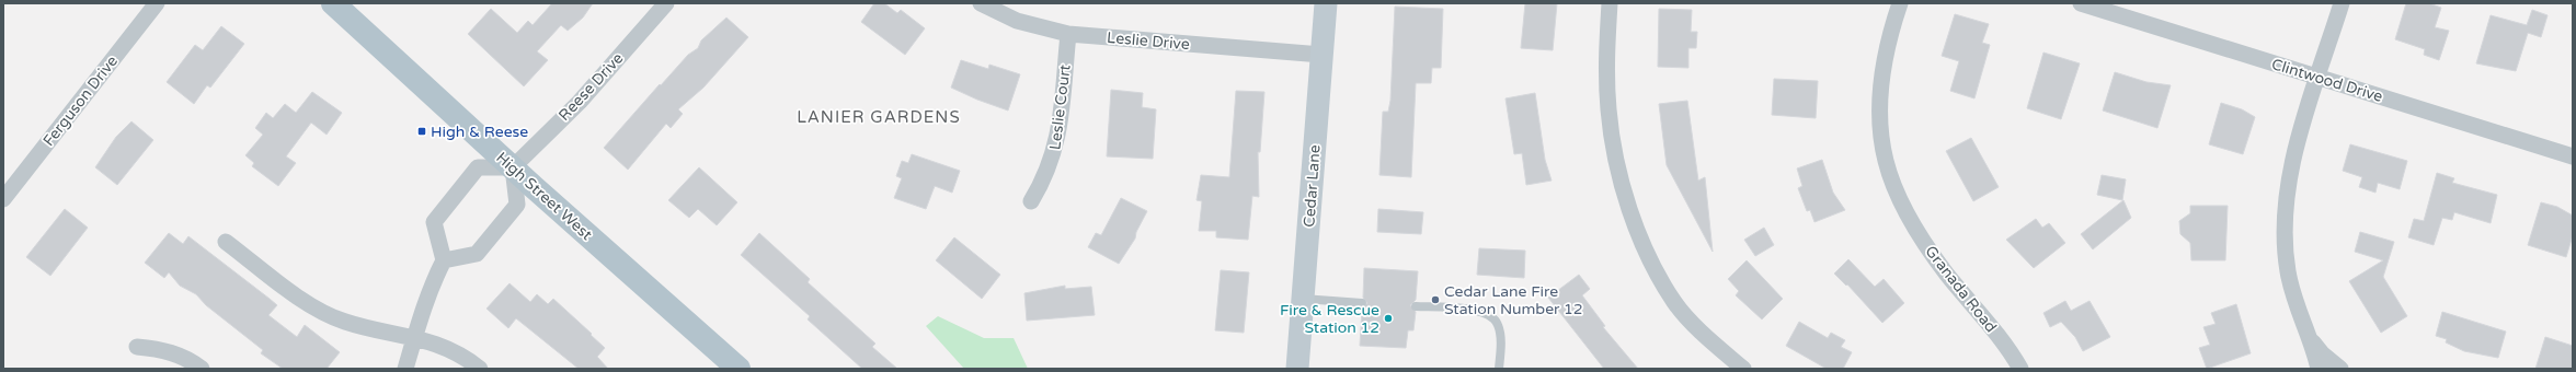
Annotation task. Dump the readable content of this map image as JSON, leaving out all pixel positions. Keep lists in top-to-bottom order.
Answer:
{
  "streets": {
    "main road": ["Cedar Lane", "High Street West"],
    "street": [
      "Leslie Drive",
      "Clintwood Drive",
      "Reese Drive",
      "Ferguson Drive",
      "Leslie Court",
      "Granada Road"
    ]
  },
  "crossings": [
    ["Leslie Drive", "Leslie Court"],
    ["Leslie Drive", "Cedar Lane"],
    ["Reese Drive", "High Street West"]
  ],
  "districts": ["LANIER GARDENS"],
  "places": {
    "transit": ["High & Reese"],
    "other": ["Cedar Lane Fire Station Number 12", "Fire & Rescue Station 12"]
  }
}
